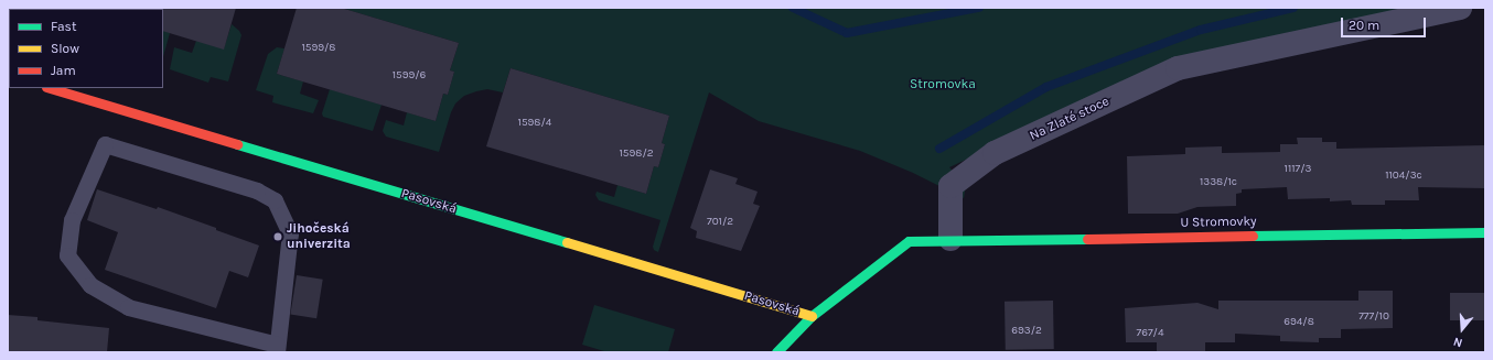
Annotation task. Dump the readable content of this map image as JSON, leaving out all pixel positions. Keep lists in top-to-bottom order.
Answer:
{
  "streets": {
    "street": ["Na Zlaté stoce", "Pasovská", "U Stromovky"]
  },
  "crossings": [
    ["Na Zlaté stoce", "U Stromovky"]
  ],
  "parks": ["Stromovka"],
  "places": ["Jihočeská univerzita"],
  "house_numbers": [
    "1599/8",
    "1599/6",
    "1598/4",
    "1598/2",
    "1117/3",
    "1104/3c",
    "1338/1c",
    "701/2",
    "777/10",
    "694/8",
    "693/2",
    "767/4"
  ],
  "legend": ["Fast", "Slow", "Jam"],
  "scale_bar": "20 m",
  "north": "bottom"
}
